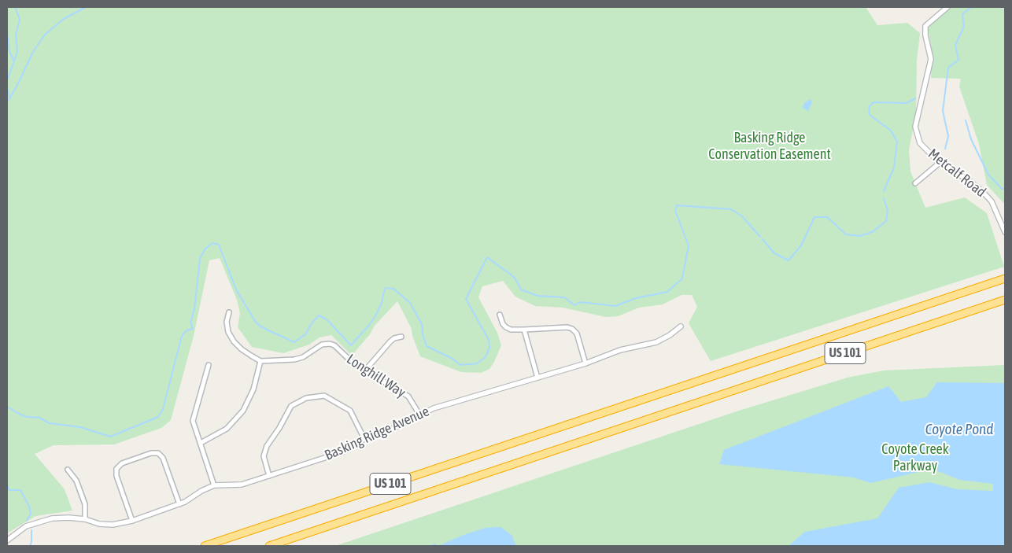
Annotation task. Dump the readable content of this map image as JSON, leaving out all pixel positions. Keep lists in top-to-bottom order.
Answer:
{
  "streets": {
    "highway": ["US 101"],
    "street": ["Metcalf Road", "Longhill Way", "Basking Ridge Avenue"]
  },
  "crossings": [
    ["Longhill Way", "Basking Ridge Avenue"]
  ],
  "water": ["Coyote Pond"],
  "parks": ["Basking Ridge Conservation Easement", "Coyote Creek Parkway"]
}
